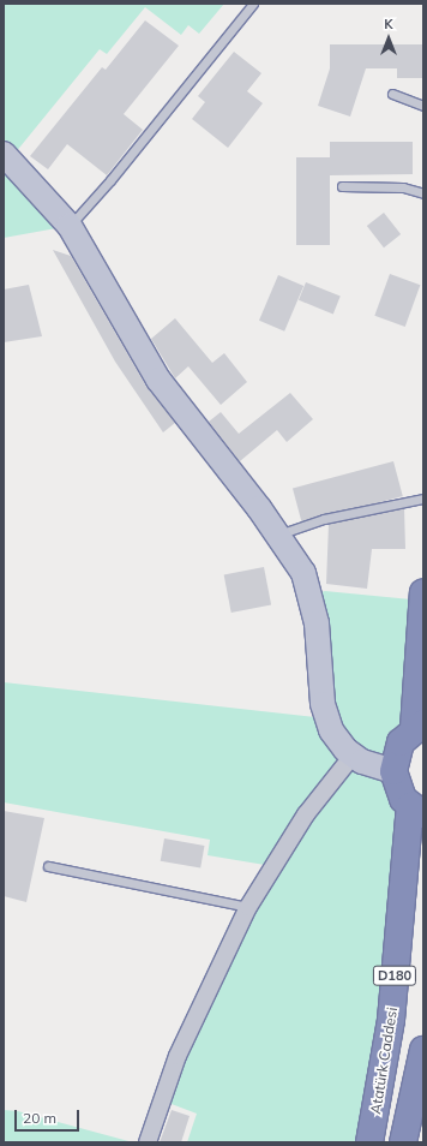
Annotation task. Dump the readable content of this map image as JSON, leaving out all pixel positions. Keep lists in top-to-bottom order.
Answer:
{
  "streets": {
    "highway": ["D180", "Atatürk Caddesi"]
  },
  "scale_bar": "20 m",
  "north": "top"
}
